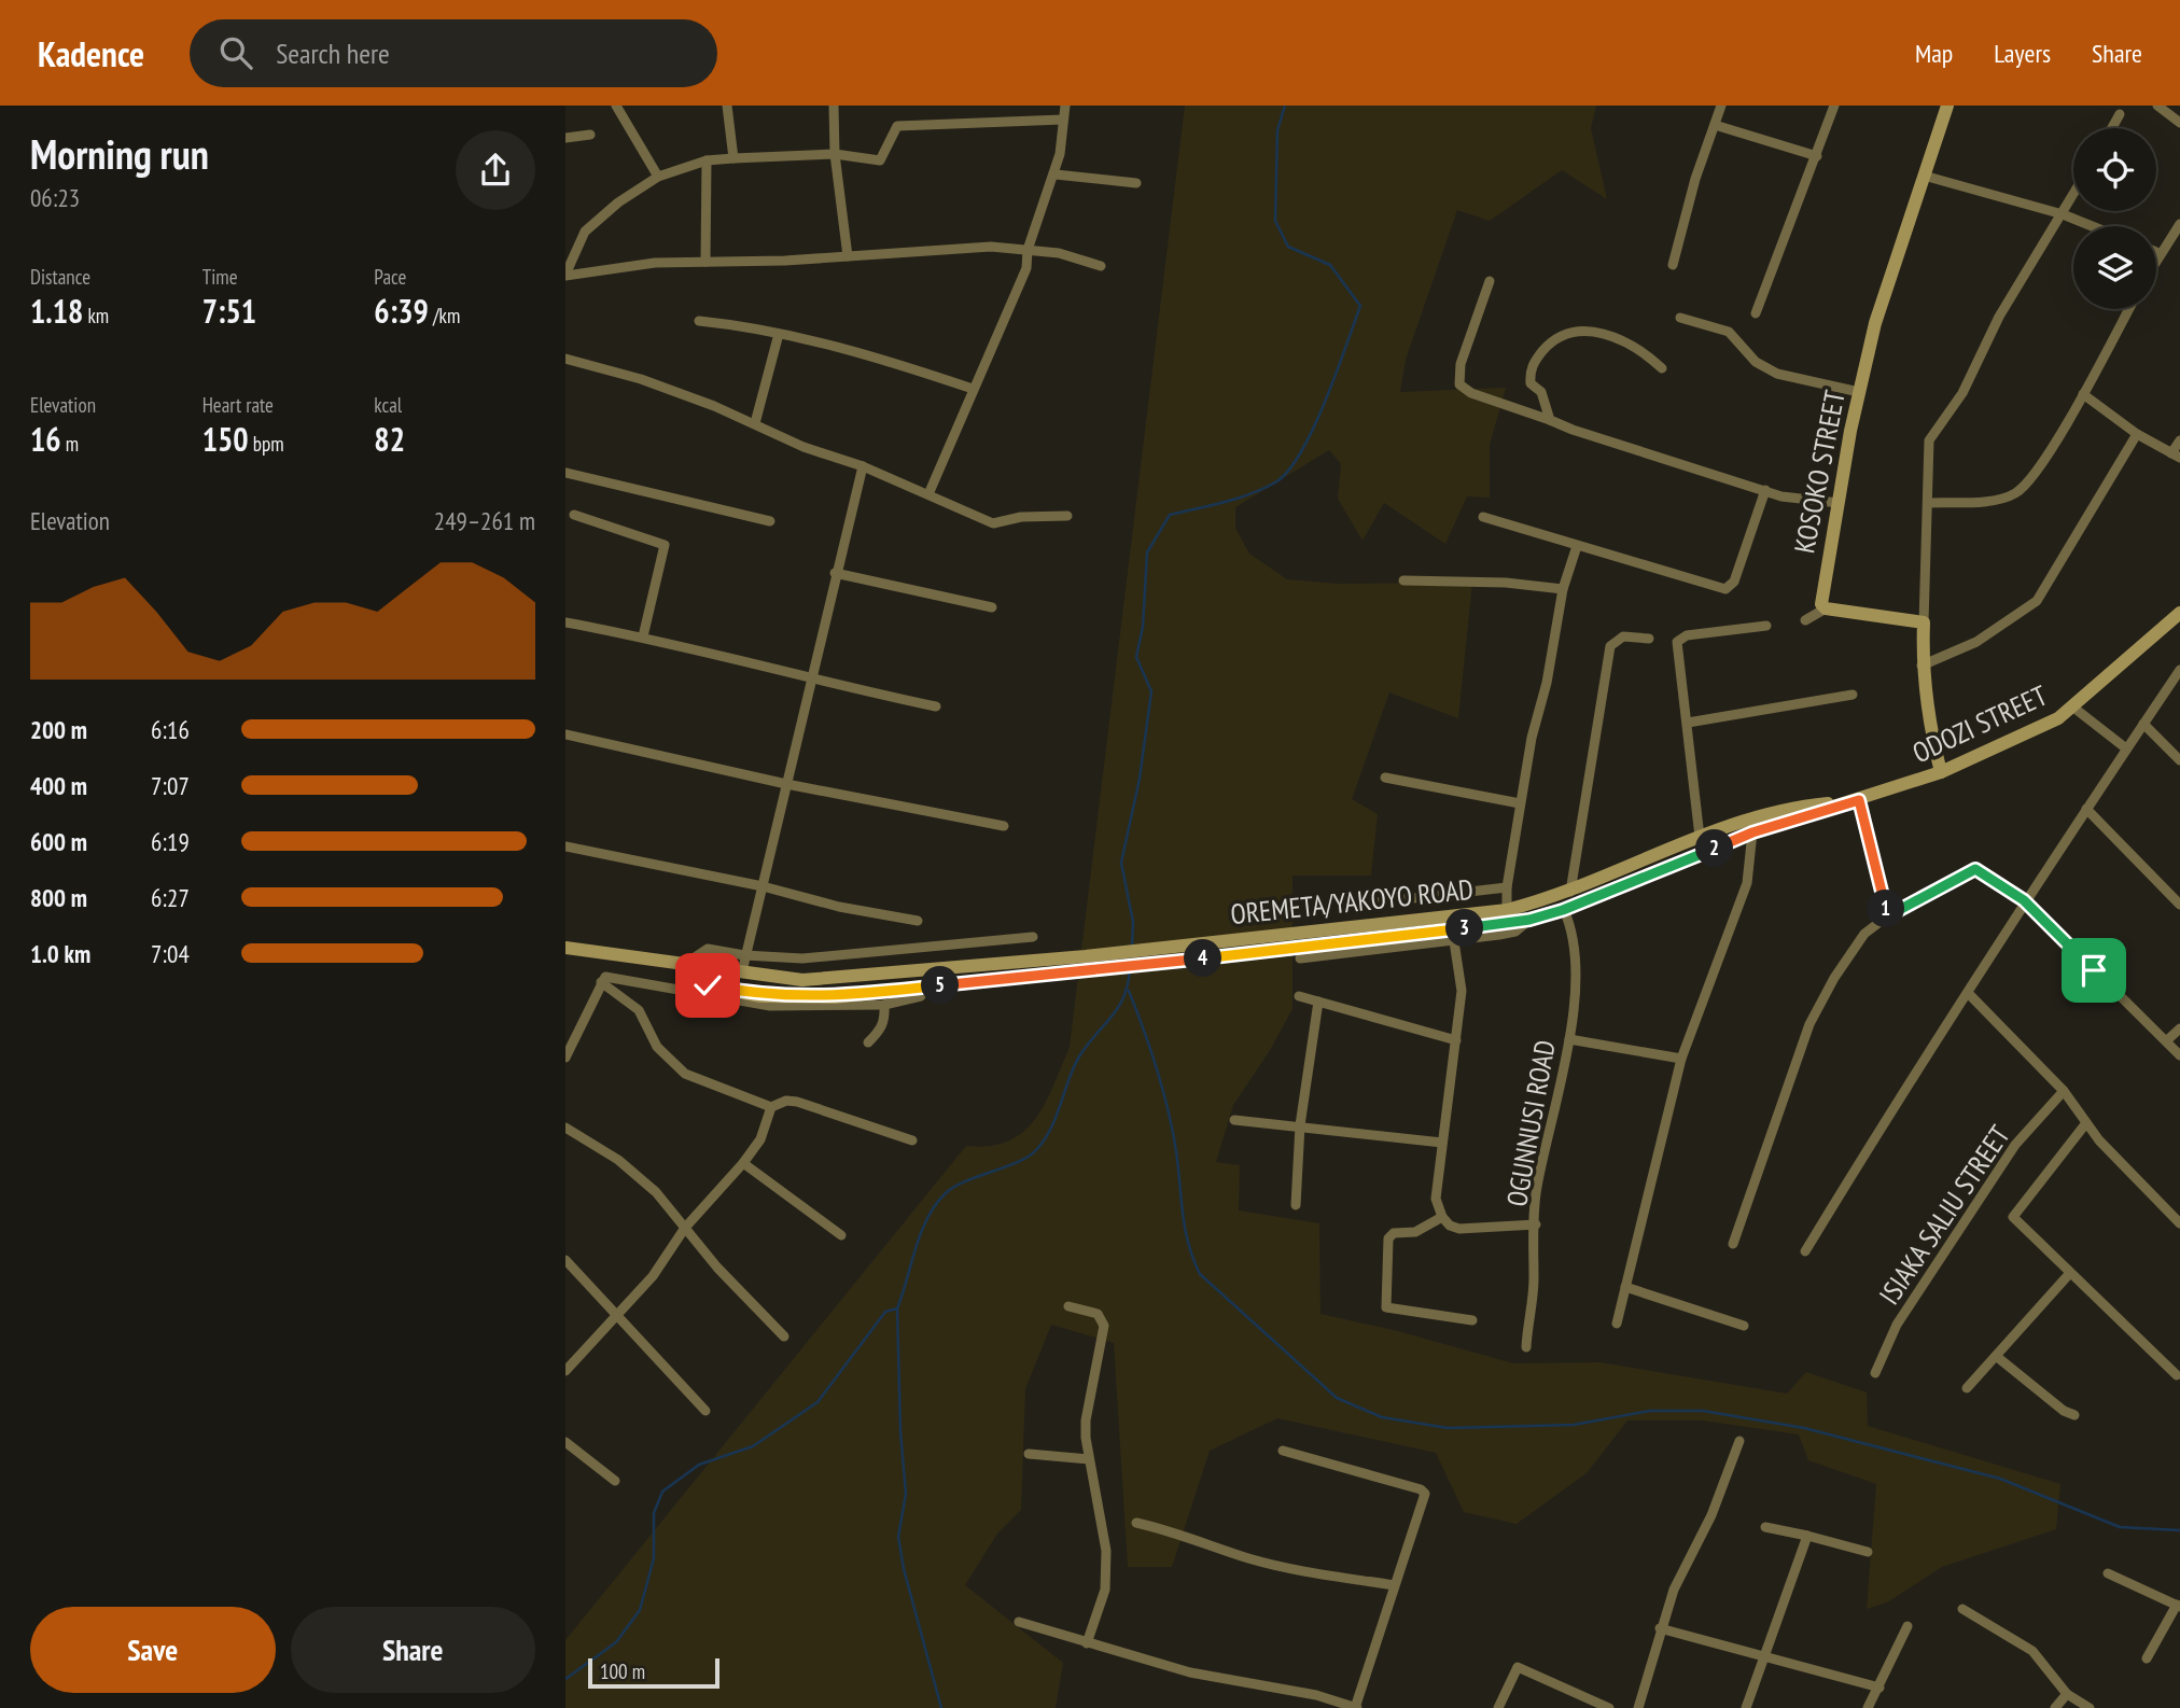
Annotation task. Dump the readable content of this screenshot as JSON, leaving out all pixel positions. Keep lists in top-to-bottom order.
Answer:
{
  "streets": {
    "main road": ["KOSOKO STREET", "ODOZI STREET", "OREMETA/YAKOYO ROAD"],
    "street": ["OGUNNUSI ROAD", "ISIAKA SALIU STREET"]
  },
  "crossings": [
    ["ODOZI STREET", "OREMETA/YAKOYO ROAD"]
  ],
  "scale_bar": "100 m",
  "page": {
    "header": "Kadence",
    "search": "Search here",
    "nav": ["Map", "Layers", "Share"],
    "heading": ["Morning run", "06:23"],
    "stats": [
      ["Distance", "1.18 km"],
      ["Time", "7:51"],
      ["Pace", "6:39 /km"],
      ["Elevation", "16 m"],
      ["Heart rate", "150 bpm"],
      ["kcal", "82"]
    ],
    "chart": ["Elevation", "249–261 m"],
    "list": [
      {
        "name": "200 m",
        "note": "6:16"
      },
      {
        "name": "400 m",
        "note": "7:07"
      },
      {
        "name": "600 m",
        "note": "6:19"
      },
      {
        "name": "800 m",
        "note": "6:27"
      },
      {
        "name": "1.0 km",
        "note": "7:04"
      }
    ],
    "pins": [
      "2",
      "1",
      "3",
      "4",
      "5"
    ],
    "buttons": ["Save", "Share"],
    "scale": "100 m"
  }
}
